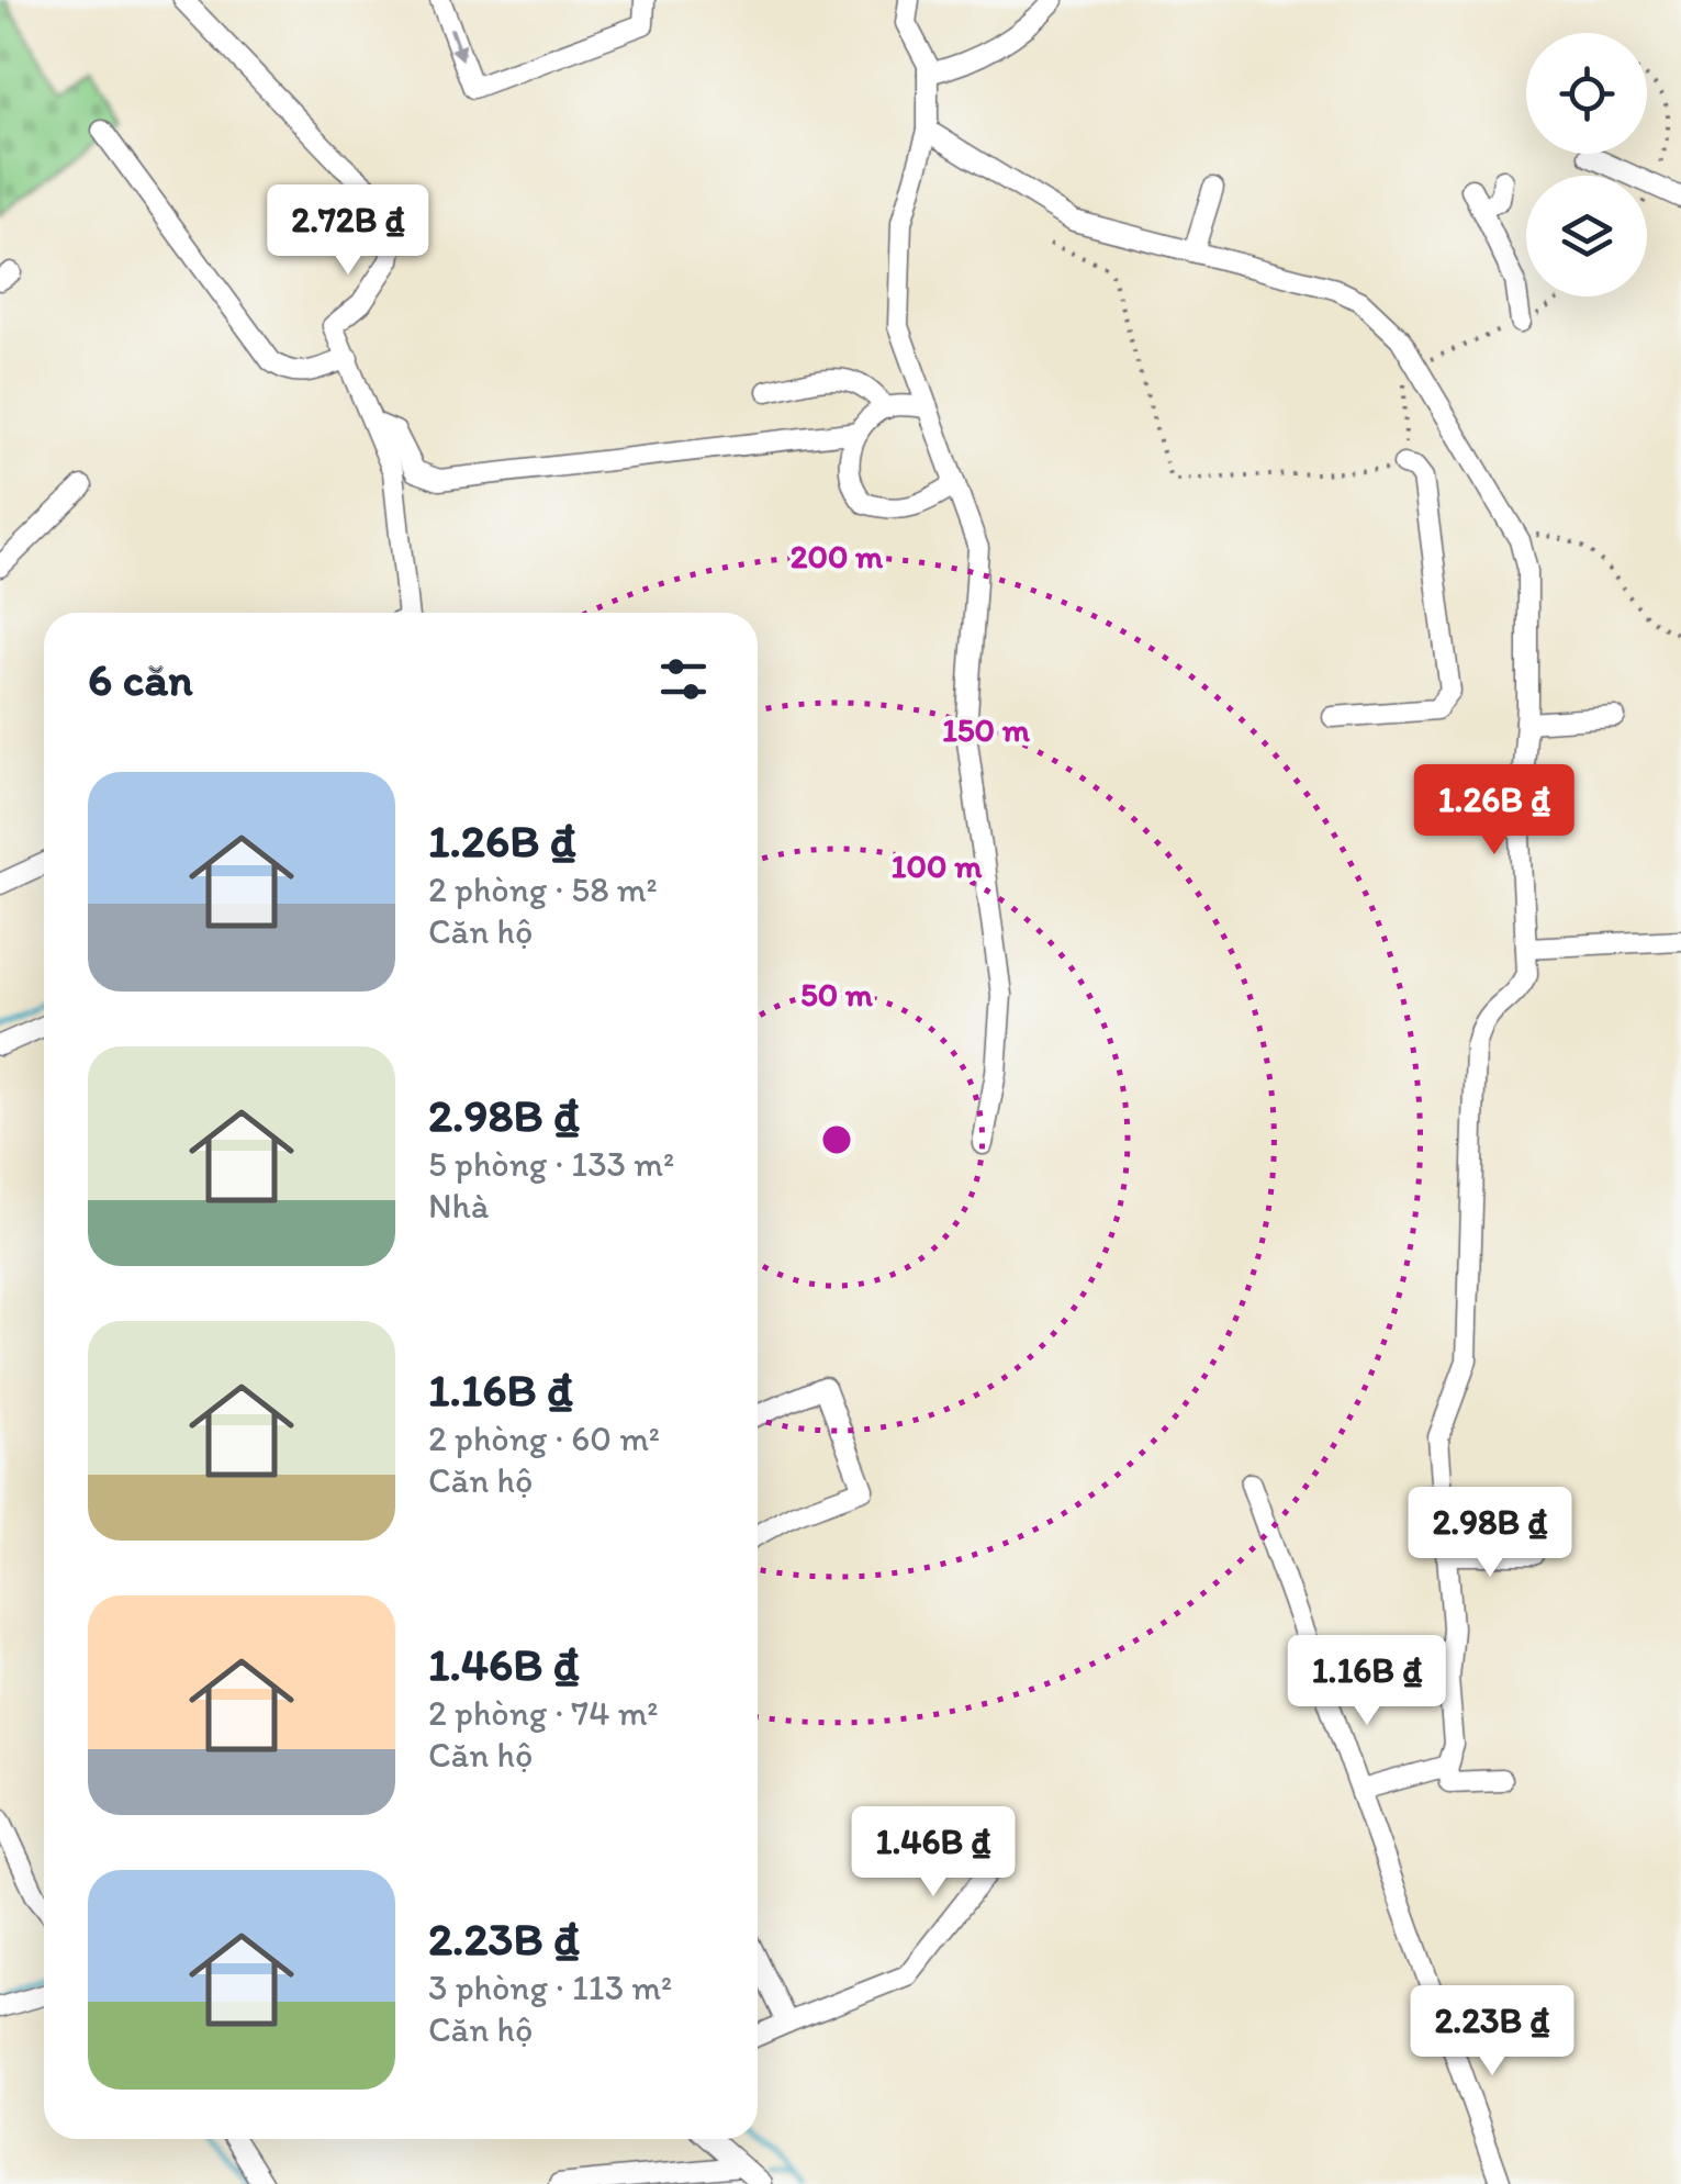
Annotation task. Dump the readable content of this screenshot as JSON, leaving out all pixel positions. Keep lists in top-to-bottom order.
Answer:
{
  "page": {
    "price": [
      "2.72B ₫",
      "1.26B ₫",
      "2.98B ₫",
      "1.16B ₫",
      "1.46B ₫",
      "2.23B ₫"
    ],
    "heading": "6 căn",
    "list": [
      {
        "name": "1.26B ₫",
        "note": "2 phòng · 58 m² · Căn hộ"
      },
      {
        "name": "2.98B ₫",
        "note": "5 phòng · 133 m² · Nhà"
      },
      {
        "name": "1.16B ₫",
        "note": "2 phòng · 60 m² · Căn hộ"
      },
      {
        "name": "1.46B ₫",
        "note": "2 phòng · 74 m² · Căn hộ"
      },
      {
        "name": "2.23B ₫",
        "note": "3 phòng · 113 m² · Căn hộ"
      }
    ]
  },
  "rings": [
    "200 m",
    "150 m",
    "100 m",
    "50 m"
  ]
}
